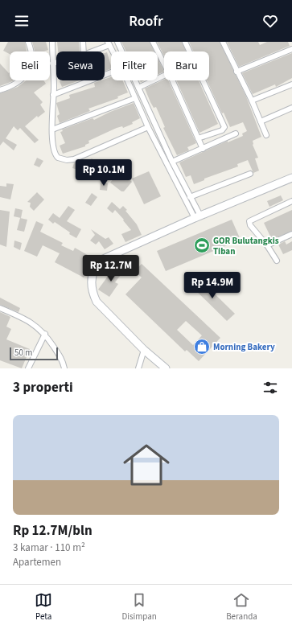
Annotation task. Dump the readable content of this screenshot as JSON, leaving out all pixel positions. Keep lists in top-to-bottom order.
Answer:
{
  "places": {
    "sports": ["GOR Bulutangkis Tiban"],
    "shop": ["Morning Bakery"]
  },
  "scale_bar": "50 m",
  "page": {
    "header": "Roofr",
    "chip": [
      "Beli",
      "Sewa",
      "Filter",
      "Baru"
    ],
    "price": ["Rp 10.1M", "Rp 12.7M", "Rp 14.9M"],
    "scale": "50 m",
    "heading": "3 properti",
    "list": [
      {
        "name": "Rp 12.7M/bln",
        "note": "3 kamar · 110 m² · Apartemen"
      }
    ],
    "tabs": ["Peta", "Disimpan", "Beranda"]
  }
}
